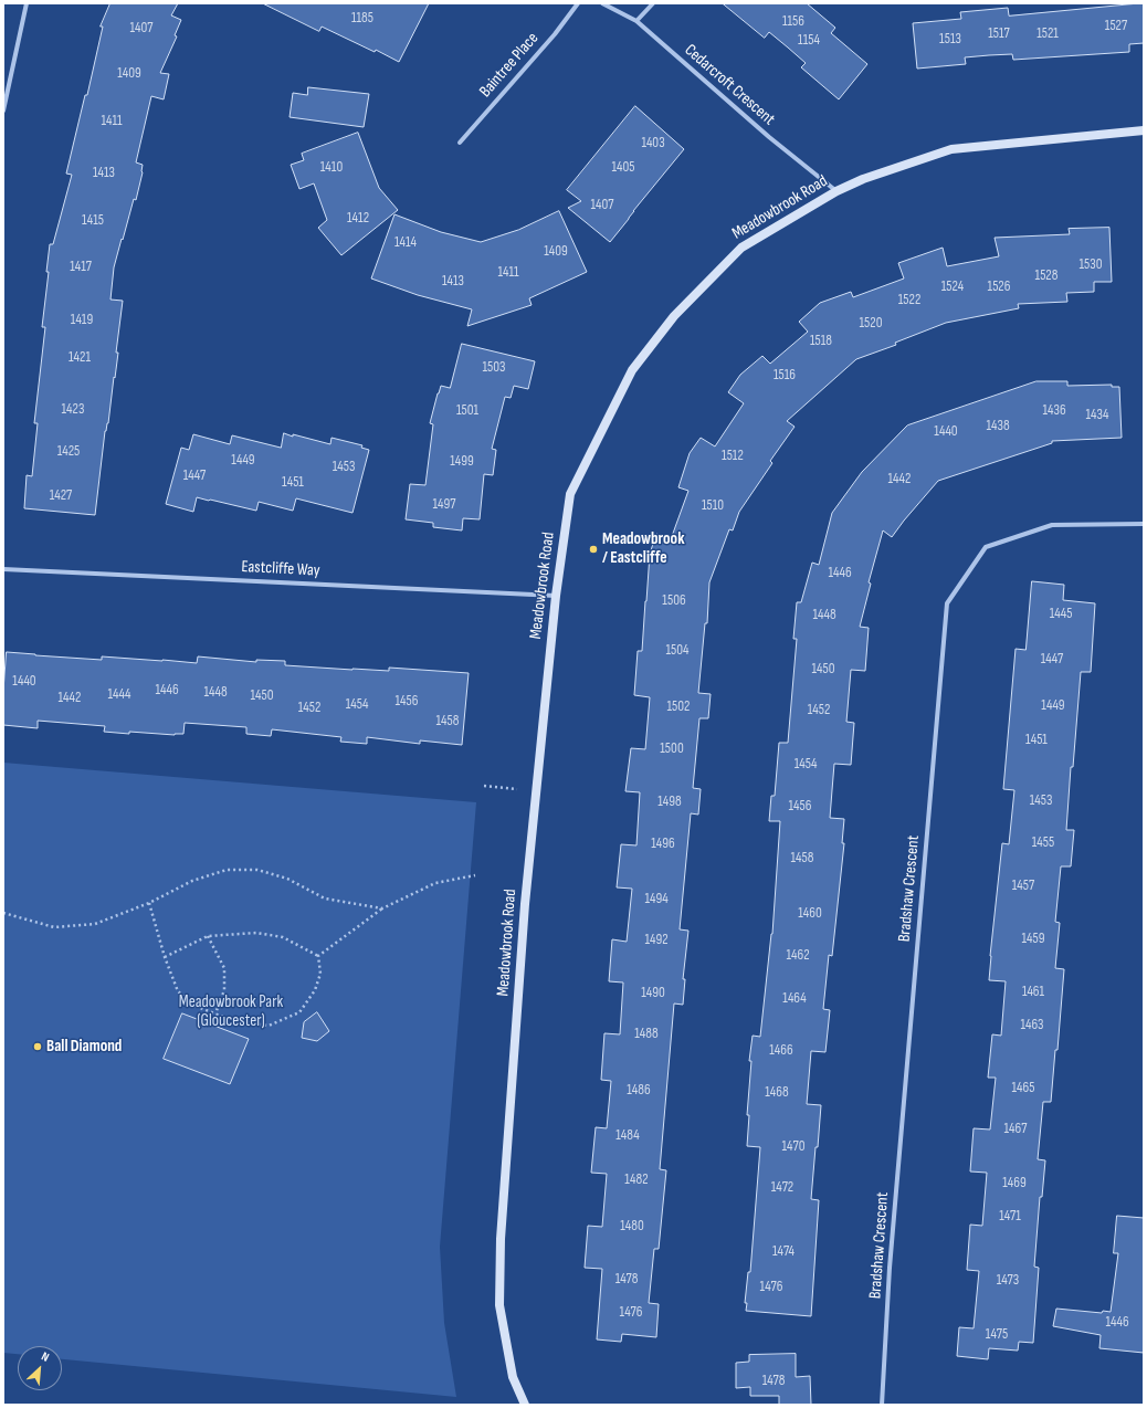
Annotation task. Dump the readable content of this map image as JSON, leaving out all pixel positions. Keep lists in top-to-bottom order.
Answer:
{
  "streets": {
    "street": [
      "Baintree Place",
      "Cedarcroft Crescent",
      "Meadowbrook Road",
      "Eastcliffe Way",
      "Bradshaw Crescent"
    ]
  },
  "crossings": [
    ["Cedarcroft Crescent", "Meadowbrook Road"],
    ["Meadowbrook Road", "Eastcliffe Way"]
  ],
  "parks": ["Meadowbrook Park (Gloucester)"],
  "places": ["Meadowbrook / Eastcliffe", "Ball Diamond"],
  "house_numbers": [
    "1185",
    "1156",
    "1527",
    "1407",
    "1517",
    "1521",
    "1513",
    "1154",
    "1409",
    "1411",
    "1403",
    "1410",
    "1405",
    "1413",
    "1407",
    "1412",
    "1415",
    "1414",
    "1409",
    "1530",
    "1417",
    "1411",
    "1528",
    "1413",
    "1524",
    "1526",
    "1522",
    "1419",
    "1520",
    "1518",
    "1421",
    "1503",
    "1516",
    "1423",
    "1501",
    "1436",
    "1434",
    "1438",
    "1440",
    "1425",
    "1512",
    "1449",
    "1499",
    "1453",
    "1447",
    "1442",
    "1451",
    "1427",
    "1497",
    "1510",
    "1446",
    "1506",
    "1445",
    "1448",
    "1504",
    "1447",
    "1450",
    "1440",
    "1446",
    "1448",
    "1444",
    "1450",
    "1442",
    "1456",
    "1454",
    "1449",
    "1502",
    "1452",
    "1452",
    "1458",
    "1451",
    "1500",
    "1454",
    "1453",
    "1498",
    "1456",
    "1455",
    "1496",
    "1458",
    "1457",
    "1494",
    "1460",
    "1459",
    "1492",
    "1462",
    "1461",
    "1490",
    "1464",
    "1463",
    "1488",
    "1466",
    "1465",
    "1486",
    "1468",
    "1467",
    "1484",
    "1470",
    "1482",
    "1469",
    "1472",
    "1471",
    "1480",
    "1474",
    "1478",
    "1473",
    "1476",
    "1476",
    "1446",
    "1475",
    "1478"
  ],
  "north": "top right"
}
